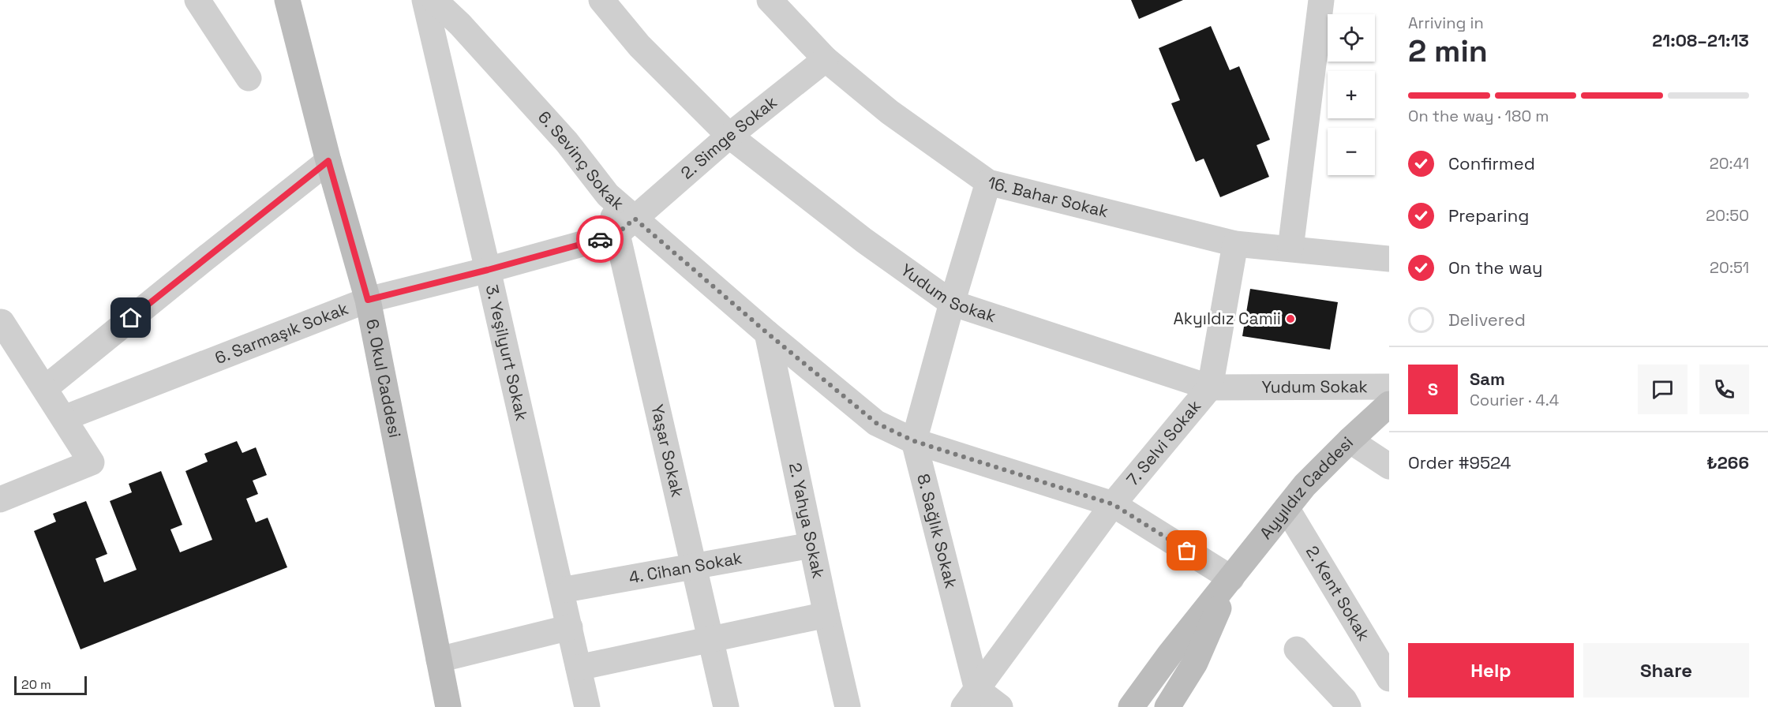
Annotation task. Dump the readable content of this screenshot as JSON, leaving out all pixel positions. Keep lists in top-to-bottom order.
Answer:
{
  "streets": {
    "street": [
      "2. Simge Sokak",
      "6. Sevinç Sokak",
      "16. Bahar Sokak",
      "Yudum Sokak",
      "6. Sarmaşık Sokak",
      "3. Yeşilyurt Sokak",
      "6. Okul Caddesi",
      "7. Selvi Sokak",
      "Yaşar Sokak",
      "Ayyıldız Caddesi",
      "2. Yahya Sokak",
      "8. Sağlık Sokak",
      "4. Cihan Sokak",
      "2. Kent Sokak"
    ]
  },
  "crossings": [
    ["2. Simge Sokak", "6. Sevinç Sokak"],
    ["2. Simge Sokak", "16. Bahar Sokak"],
    ["2. Simge Sokak", "Yudum Sokak"],
    ["2. Simge Sokak", "6. Sarmaşık Sokak"],
    ["2. Simge Sokak", "Yaşar Sokak"],
    ["6. Sevinç Sokak", "6. Sarmaşık Sokak"],
    ["6. Sevinç Sokak", "7. Selvi Sokak"],
    ["6. Sevinç Sokak", "Yaşar Sokak"],
    ["6. Sevinç Sokak", "Ayyıldız Caddesi"],
    ["6. Sevinç Sokak", "2. Yahya Sokak"],
    ["6. Sevinç Sokak", "8. Sağlık Sokak"],
    ["16. Bahar Sokak", "7. Selvi Sokak"],
    ["16. Bahar Sokak", "8. Sağlık Sokak"],
    ["Yudum Sokak", "7. Selvi Sokak"],
    ["Yudum Sokak", "8. Sağlık Sokak"],
    ["6. Sarmaşık Sokak", "3. Yeşilyurt Sokak"],
    ["6. Sarmaşık Sokak", "6. Okul Caddesi"],
    ["6. Sarmaşık Sokak", "Yaşar Sokak"],
    ["3. Yeşilyurt Sokak", "4. Cihan Sokak"],
    ["7. Selvi Sokak", "8. Sağlık Sokak"],
    ["Yaşar Sokak", "4. Cihan Sokak"],
    ["Ayyıldız Caddesi", "2. Kent Sokak"],
    ["2. Yahya Sokak", "4. Cihan Sokak"]
  ],
  "places": ["Akyıldız Camii"],
  "scale_bar": "20 m",
  "page": {
    "heading": ["2 min", "Arriving in", "21:08–21:13"],
    "panel": [
      "Sam",
      "Courier · 4.4",
      "Order #9524",
      "₺266"
    ],
    "map_buttons": ["+", "−"],
    "bar": "On the way · 180 m",
    "list": [
      ["Confirmed", "20:41"],
      ["Preparing", "20:50"],
      ["On the way", "20:51"],
      "Delivered"
    ],
    "round": "S",
    "buttons": ["Help", "Share"],
    "scale": "20 m"
  }
}
